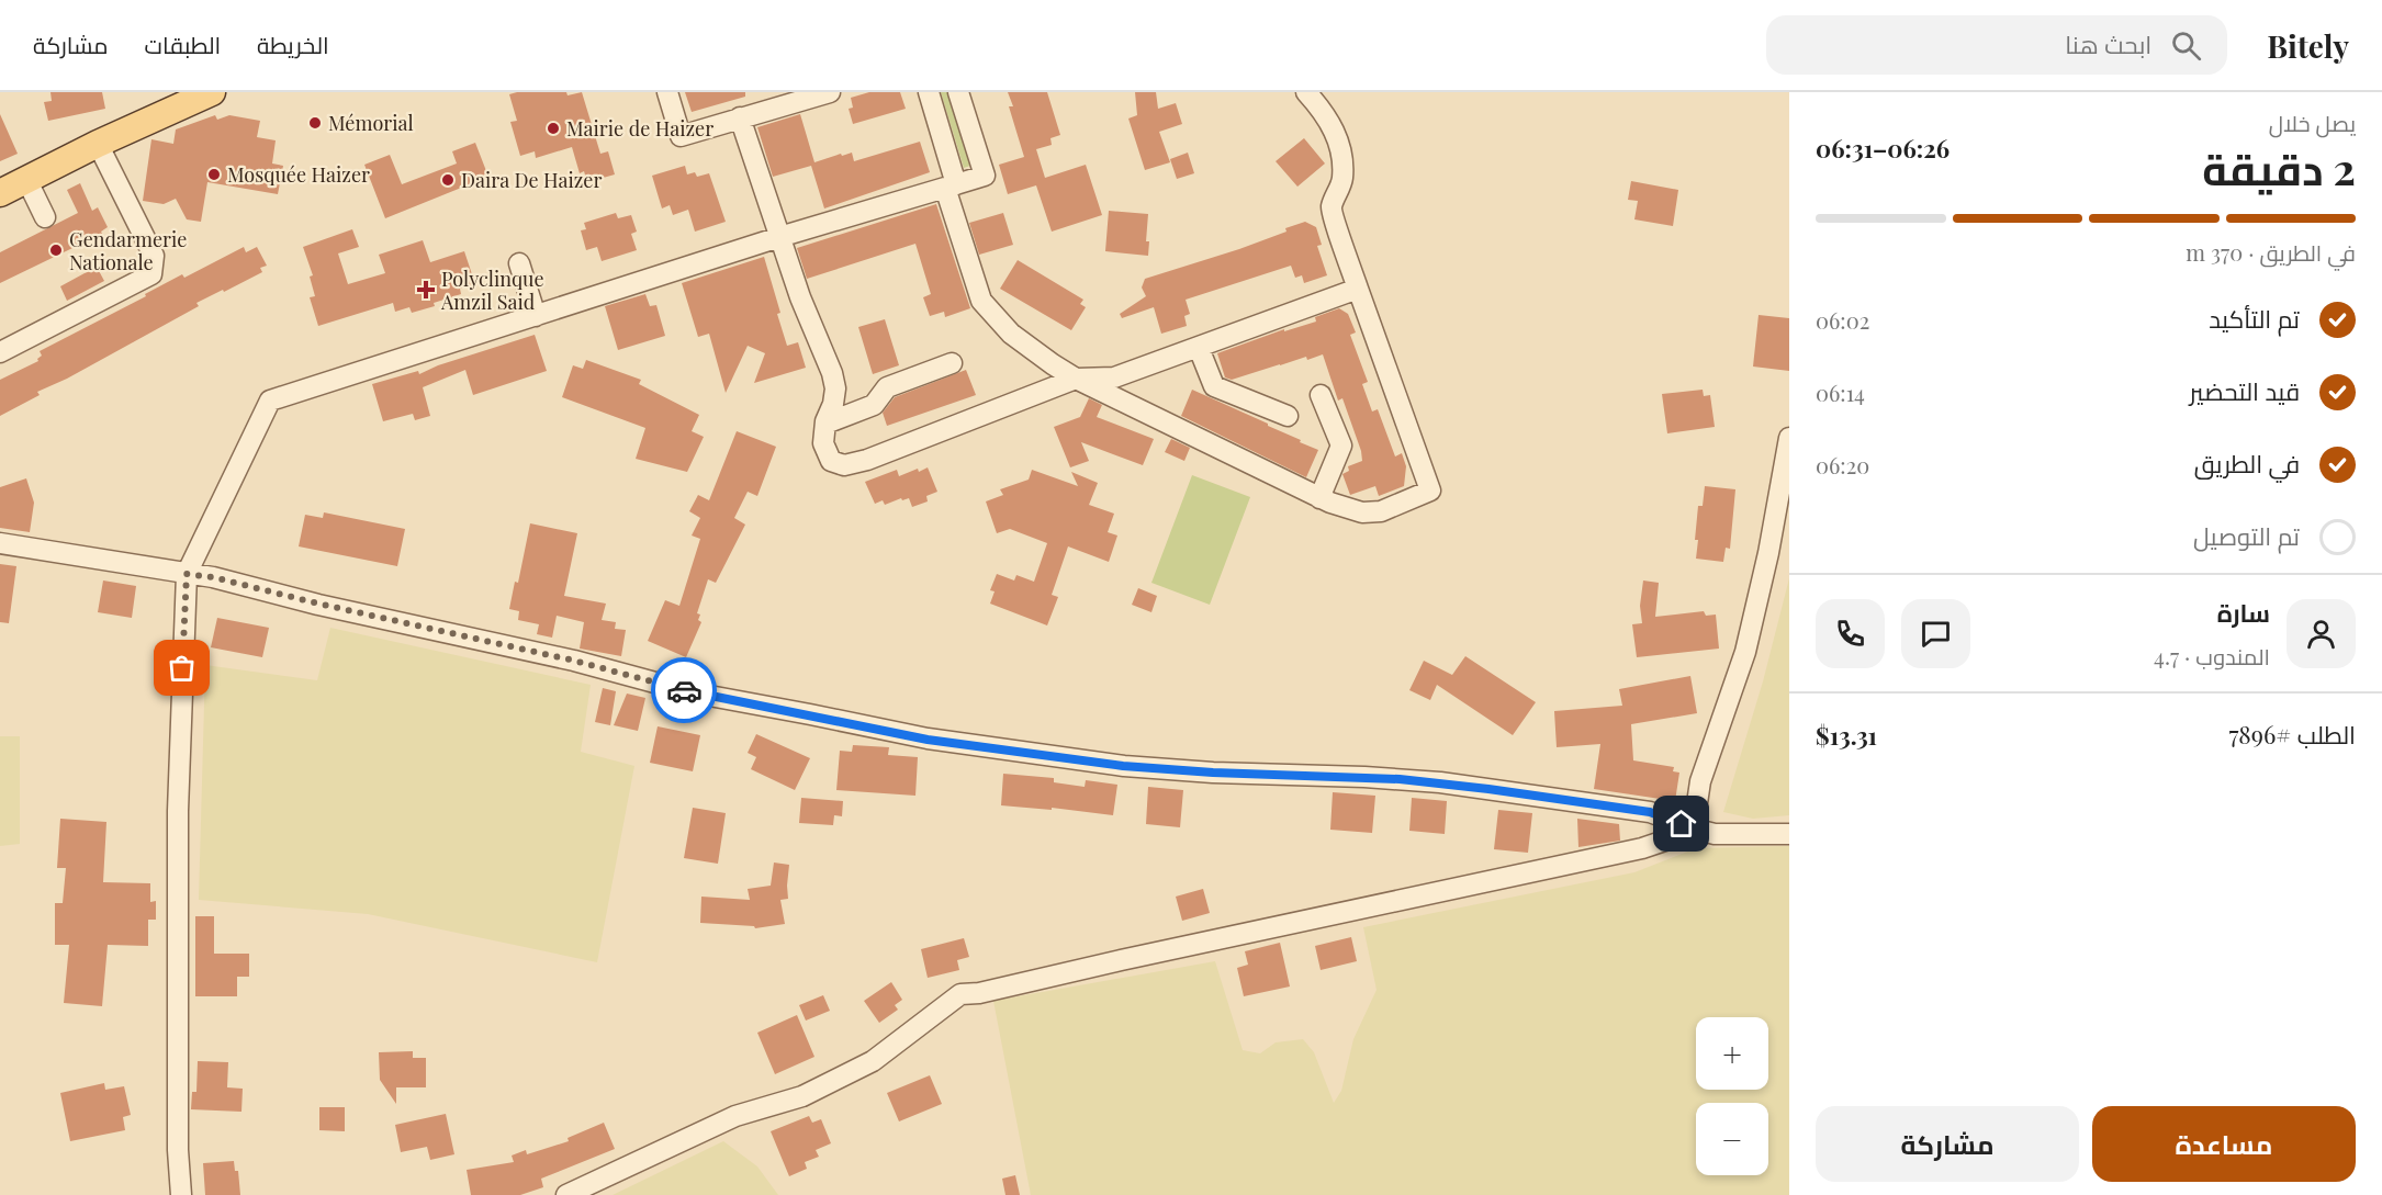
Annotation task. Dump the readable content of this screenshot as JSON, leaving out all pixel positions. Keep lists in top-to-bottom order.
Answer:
{
  "places": {
    "other": [
      "Mémorial",
      "Mairie de Haizer",
      "Mosquée Haizer",
      "Daira De Haizer",
      "Gendarmerie Nationale"
    ],
    "health": ["Polyclinque Amzil Said"]
  },
  "page": {
    "header": "Bitely",
    "search": "ابحث هنا",
    "nav": ["الخريطة", "الطبقات", "مشاركة"],
    "heading": ["2 دقيقة", "يصل خلال", "06:26–06:31"],
    "panel": [
      "سارة",
      "المندوب · 4.7",
      "الطلب #7896",
      "$13.31"
    ],
    "bar": "في الطريق · 370 m",
    "list": [
      ["تم التأكيد", "06:02"],
      ["قيد التحضير", "06:14"],
      ["في الطريق", "06:20"],
      "تم التوصيل"
    ],
    "map_buttons": ["+", "−"],
    "buttons": ["مساعدة", "مشاركة"]
  }
}
